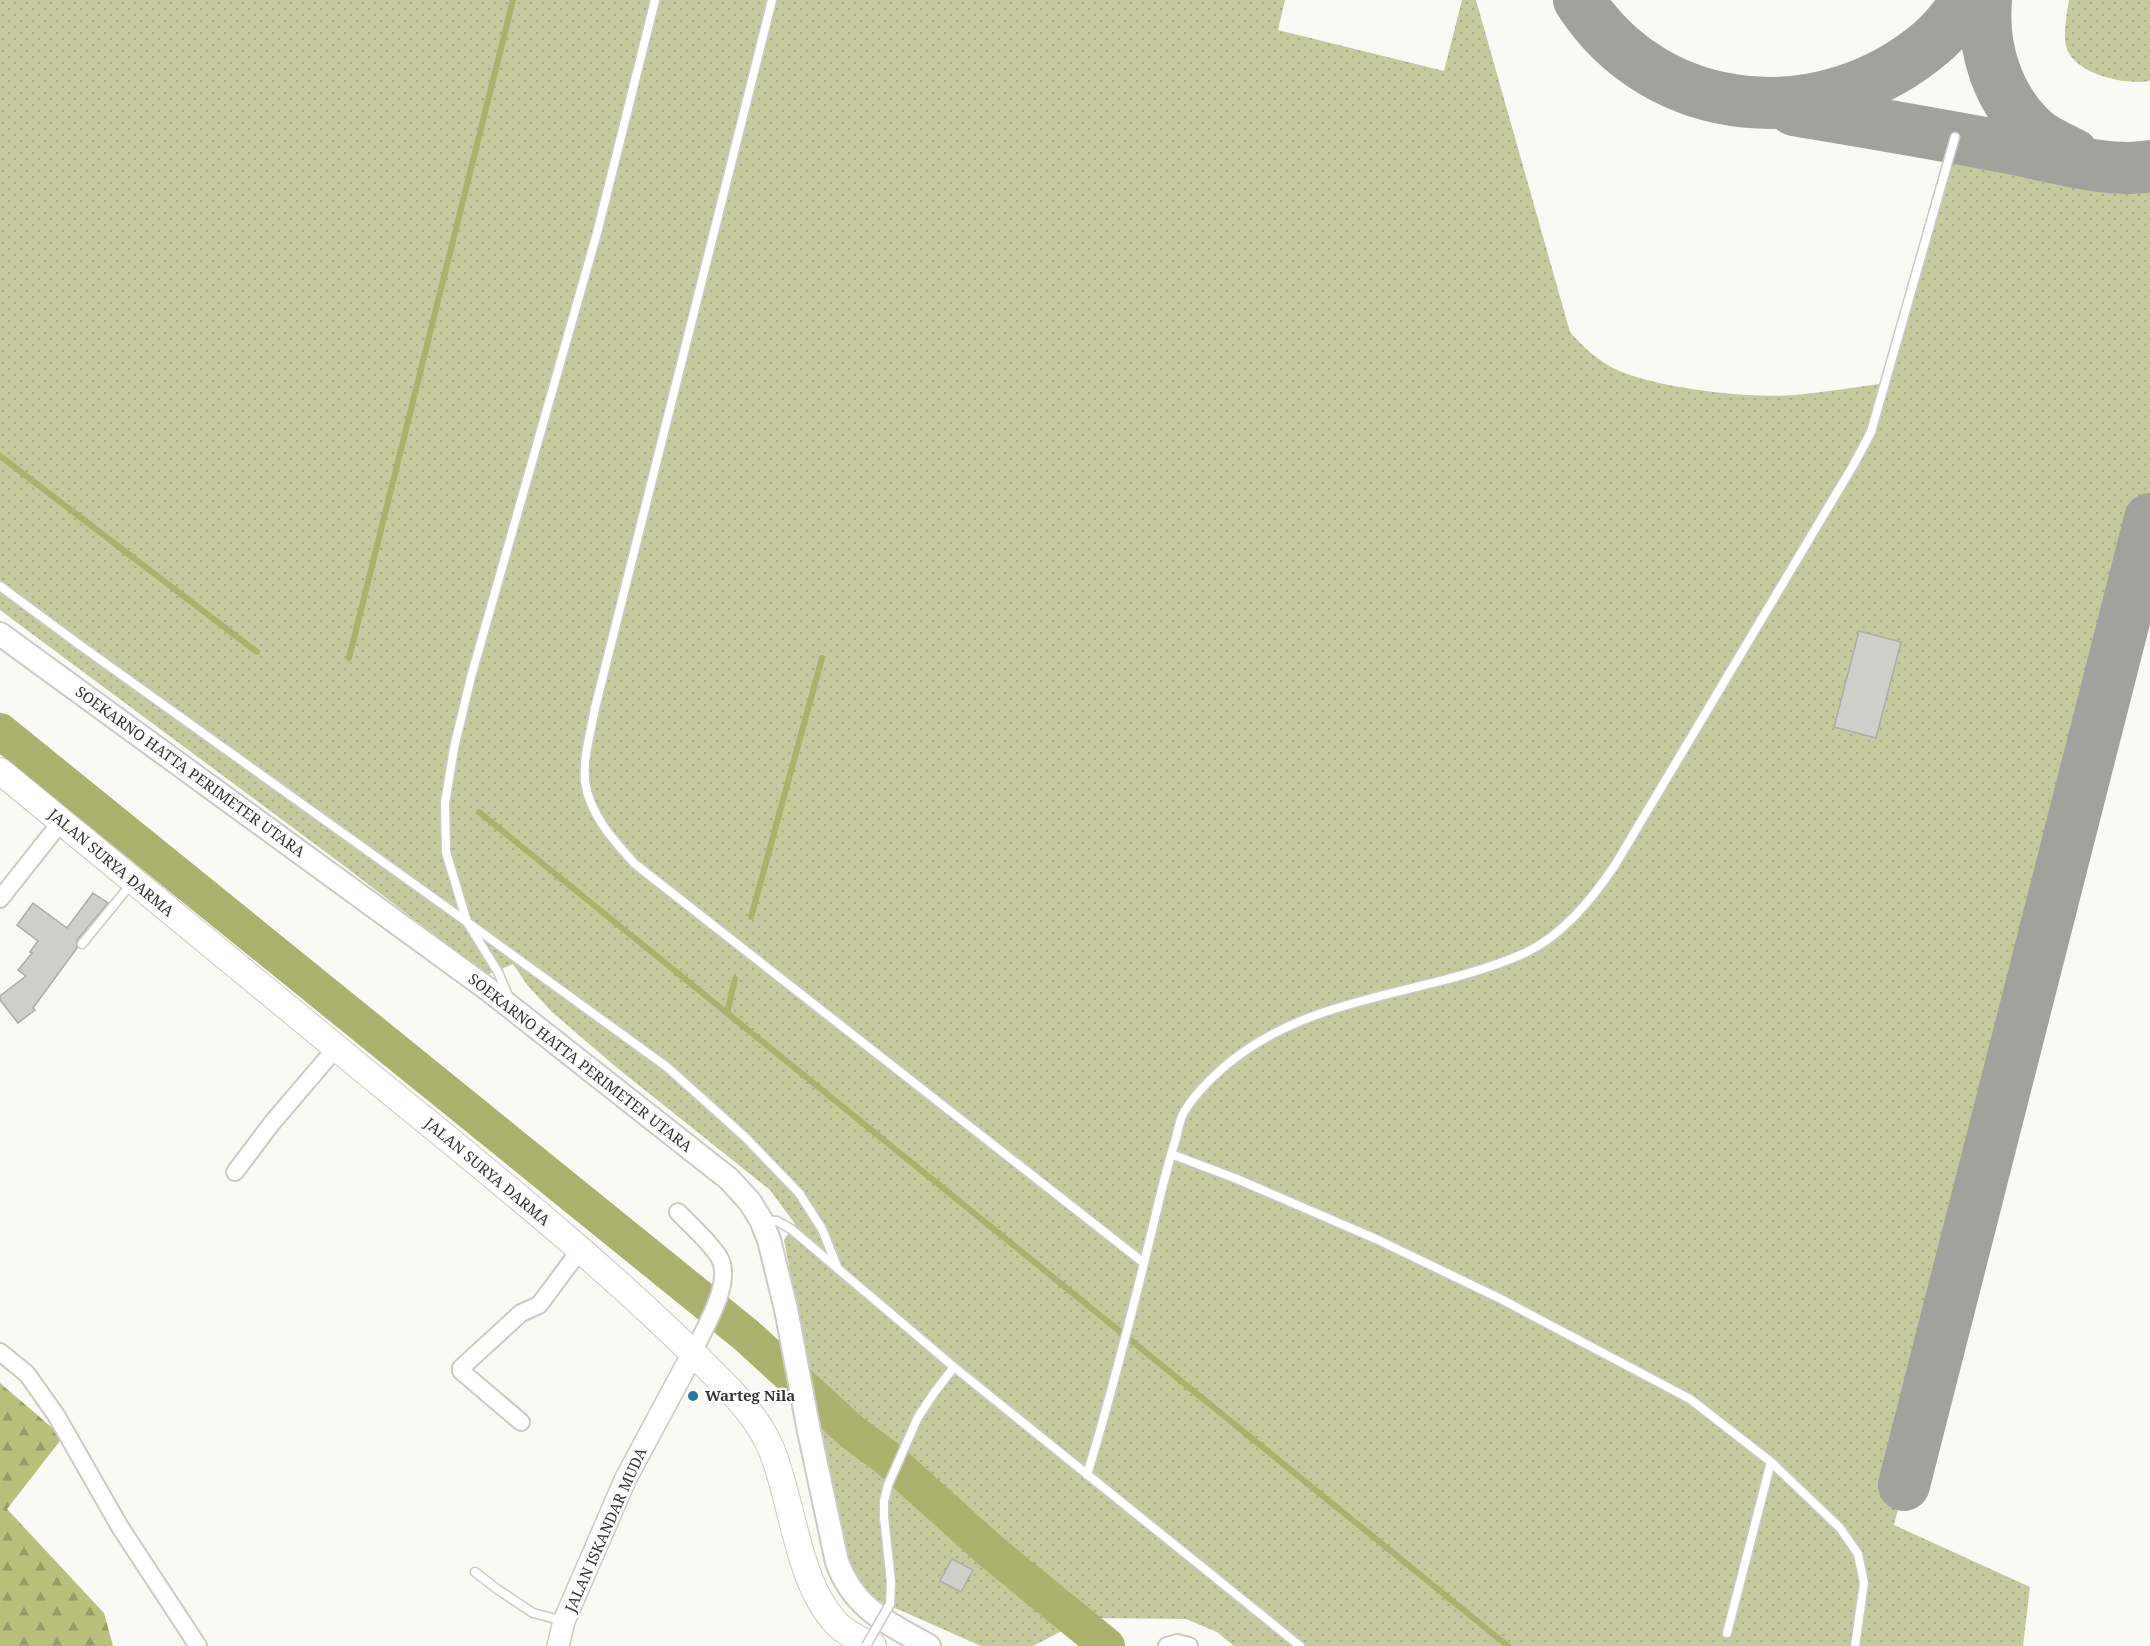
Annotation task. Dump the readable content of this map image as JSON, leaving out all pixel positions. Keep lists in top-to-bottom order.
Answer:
{
  "streets": {
    "main road": ["SOEKARNO HATTA PERIMETER UTARA", "JALAN SURYA DARMA"],
    "street": ["JALAN ISKANDAR MUDA"]
  },
  "crossings": [
    ["JALAN SURYA DARMA", "JALAN ISKANDAR MUDA"]
  ],
  "places": ["Warteg Nila"]
}
